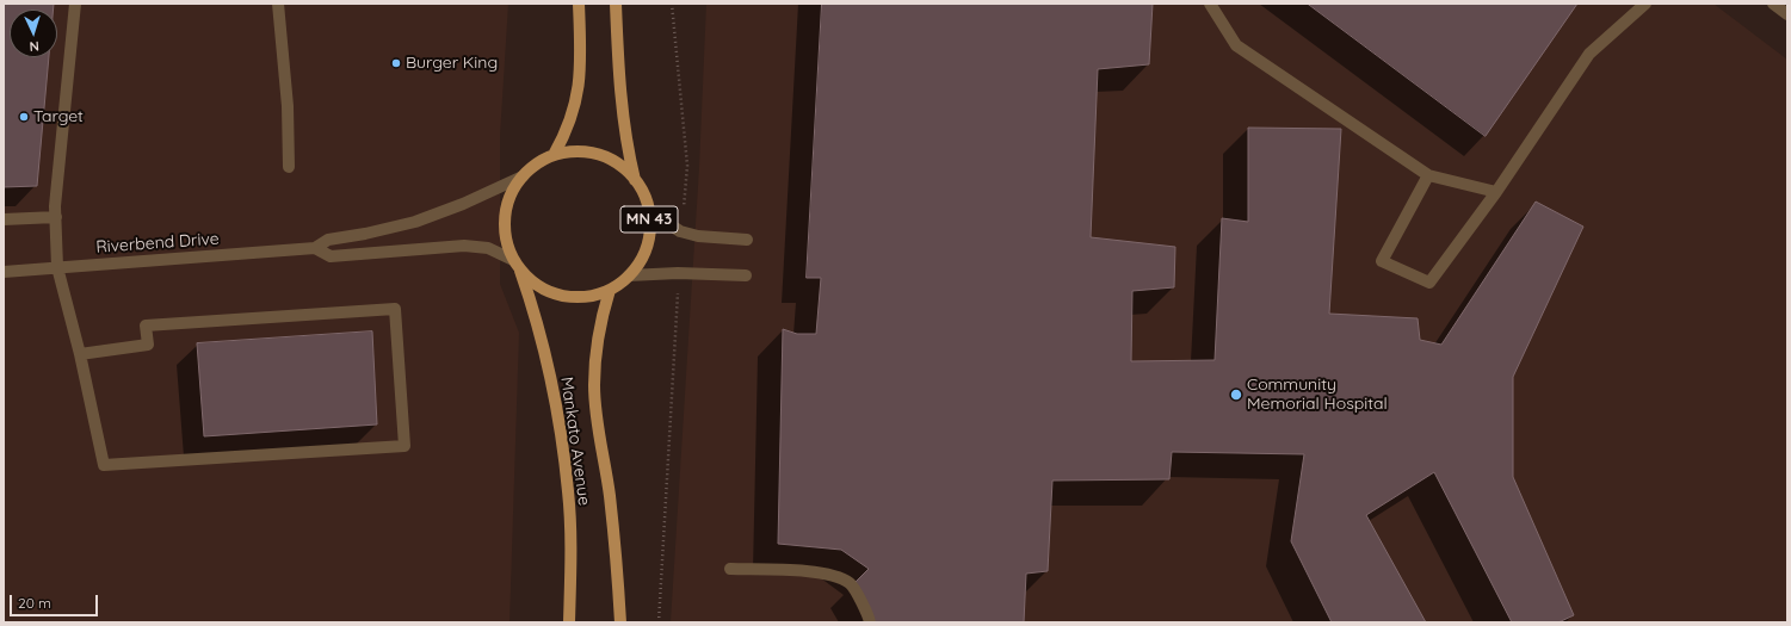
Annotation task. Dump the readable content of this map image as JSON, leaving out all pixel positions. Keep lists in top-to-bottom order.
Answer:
{
  "streets": {
    "main road": ["MN 43", "Mankato Avenue"],
    "street": ["Riverbend Drive"]
  },
  "crossings": [
    ["Riverbend Drive", "Mankato Avenue"]
  ],
  "places": ["Burger King", "Target", "Community Memorial Hospital"],
  "scale_bar": "20 m",
  "north": "bottom"
}
